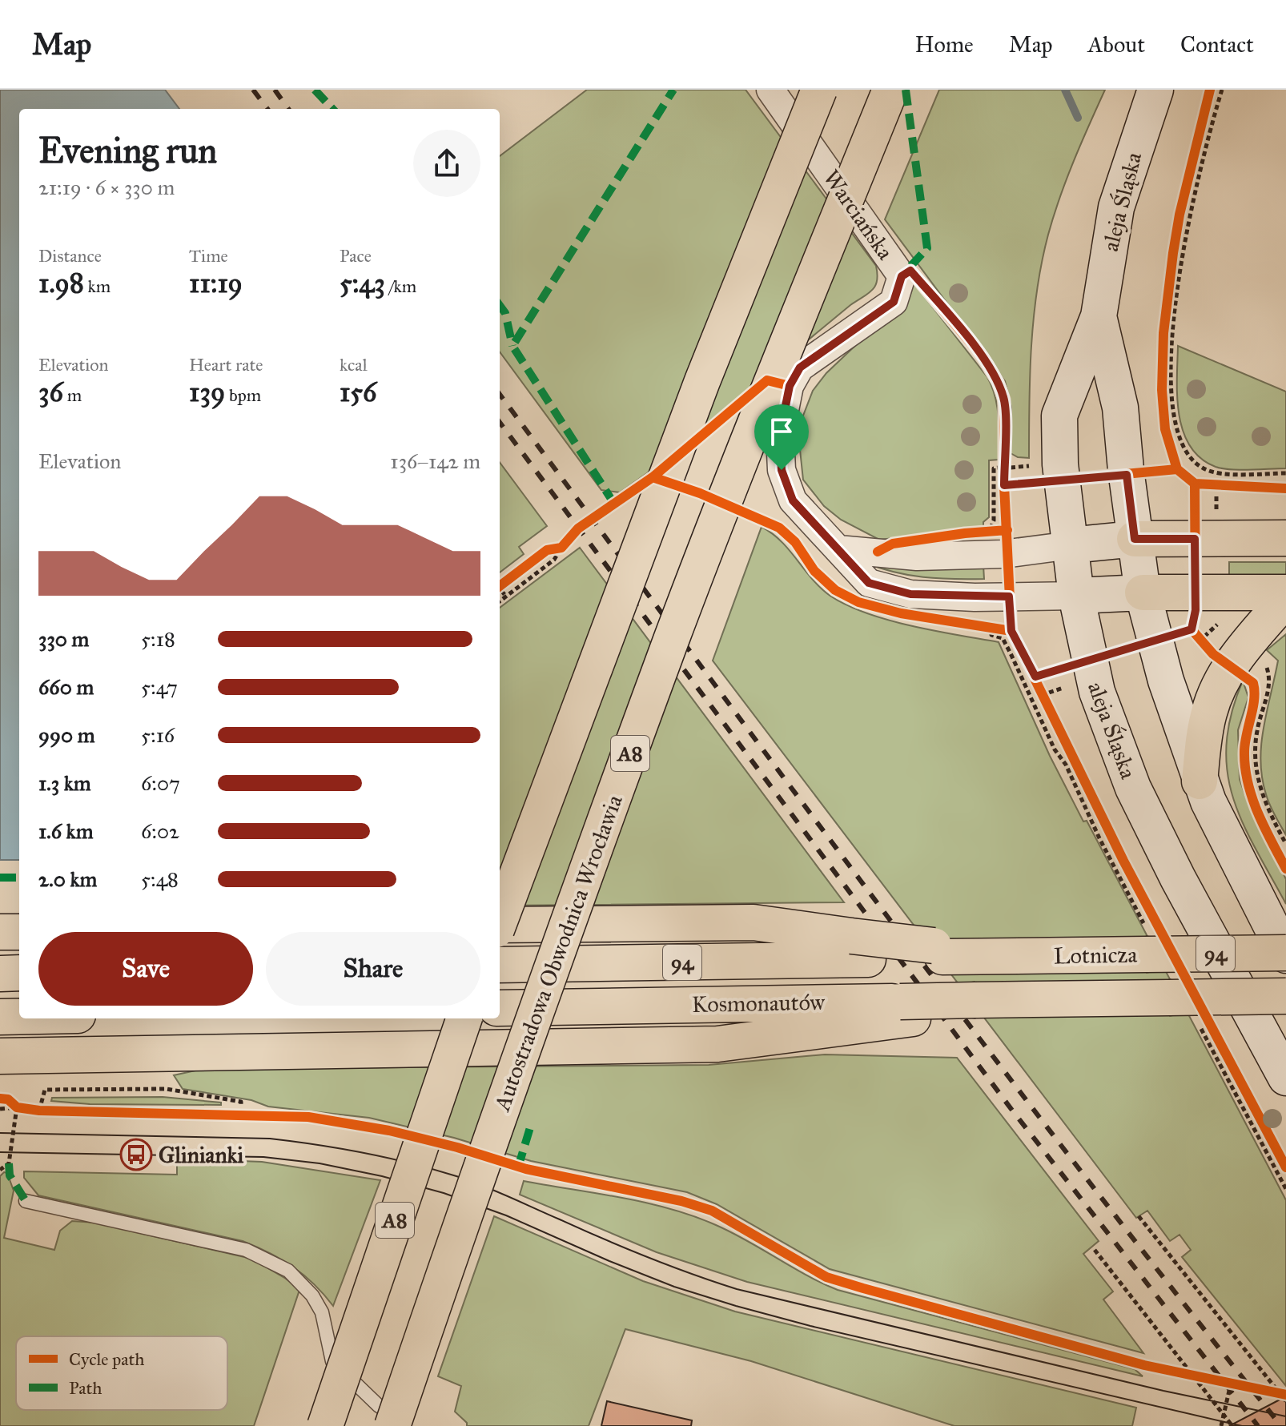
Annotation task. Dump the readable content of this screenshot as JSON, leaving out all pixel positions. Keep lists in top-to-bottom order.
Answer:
{
  "streets": {
    "main road": [
      "A8",
      "Autostradowa Obwodnica Wrocławia",
      "94",
      "Lotnicza",
      "Kosmonautów"
    ],
    "street": ["aleja Śląska", "Warciańska"]
  },
  "crossings": [
    ["aleja Śląska", "Warciańska"],
    ["aleja Śląska", "Lotnicza"],
    ["Lotnicza", "Kosmonautów"]
  ],
  "places": {
    "bus stop": ["Glinianki"]
  },
  "legend": ["Cycle path", "Path"],
  "page": {
    "header": "Map",
    "nav": [
      "Home",
      "Map",
      "About",
      "Contact"
    ],
    "heading": ["Evening run", "21:19 · 6 × 330 m"],
    "stats": [
      ["Distance", "1.98 km"],
      ["Time", "11:19"],
      ["Pace", "5:43 /km"],
      ["Elevation", "36 m"],
      ["Heart rate", "139 bpm"],
      ["kcal", "156"]
    ],
    "chart": ["Elevation", "136–142 m"],
    "list": [
      {
        "name": "330 m",
        "note": "5:18"
      },
      {
        "name": "660 m",
        "note": "5:47"
      },
      {
        "name": "990 m",
        "note": "5:16"
      },
      {
        "name": "1.3 km",
        "note": "6:07"
      },
      {
        "name": "1.6 km",
        "note": "6:02"
      },
      {
        "name": "2.0 km",
        "note": "5:48"
      }
    ],
    "buttons": ["Save", "Share"]
  }
}
